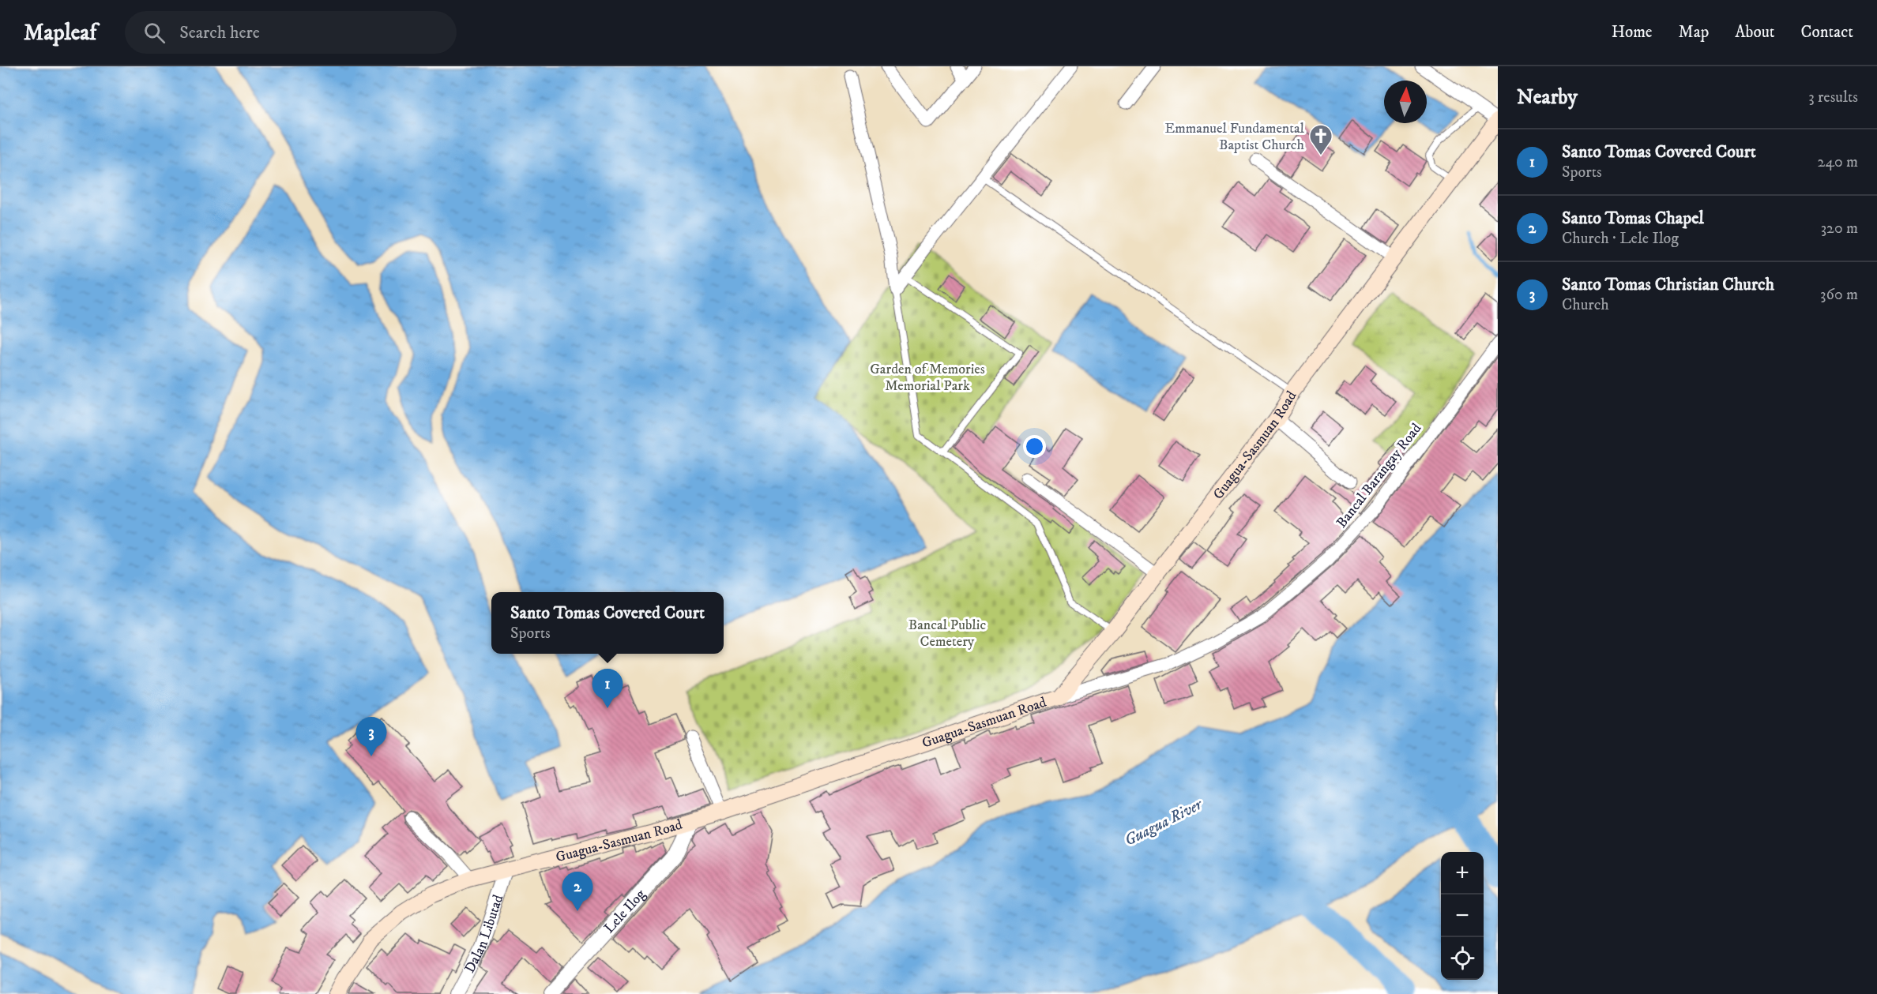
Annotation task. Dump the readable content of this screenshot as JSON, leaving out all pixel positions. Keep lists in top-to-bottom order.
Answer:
{
  "streets": {
    "main road": ["Guagua-Sasmuan Road"],
    "street": ["Bancal Barangay Road", "Lele Ilog", "Dalan Libutad"]
  },
  "crossings": [
    ["Guagua-Sasmuan Road", "Bancal Barangay Road"],
    ["Guagua-Sasmuan Road", "Lele Ilog"],
    ["Guagua-Sasmuan Road", "Dalan Libutad"]
  ],
  "water": ["Guagua River"],
  "parks": ["Garden of Memories Memorial Park", "Bancal Public Cemetery"],
  "places": {
    "church": ["Emmanuel Fundamental Baptist Church"]
  },
  "north": "top",
  "page": {
    "header": "Mapleaf",
    "search": "Search here",
    "nav": [
      "Home",
      "Map",
      "About",
      "Contact"
    ],
    "heading": ["Nearby", "3 results"],
    "list": [
      {
        "mark": "1",
        "name": "Santo Tomas Covered Court",
        "note": "Sports",
        "value": "240 m"
      },
      {
        "mark": "2",
        "name": "Santo Tomas Chapel",
        "note": "Church · Lele Ilog",
        "value": "320 m"
      },
      {
        "mark": "3",
        "name": "Santo Tomas Christian Church",
        "note": "Church",
        "value": "360 m"
      }
    ],
    "popup": ["Santo Tomas Covered Court", "Sports"],
    "pins": ["1", "3", "2"],
    "map_buttons": ["+", "−"]
  }
}
